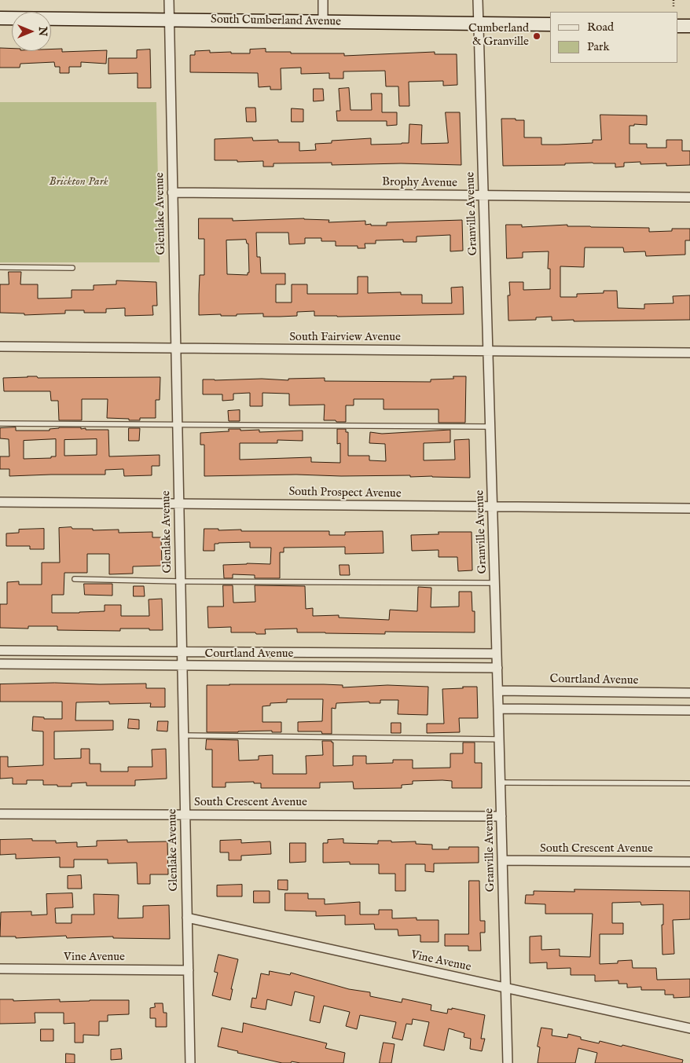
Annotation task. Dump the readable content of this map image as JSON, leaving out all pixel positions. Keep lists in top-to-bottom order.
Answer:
{
  "streets": {
    "street": [
      "South Cumberland Avenue",
      "Brophy Avenue",
      "Glenlake Avenue",
      "Granville Avenue",
      "South Fairview Avenue",
      "South Prospect Avenue",
      "Courtland Avenue",
      "South Crescent Avenue",
      "Vine Avenue"
    ]
  },
  "crossings": [
    ["South Cumberland Avenue", "Glenlake Avenue"],
    ["South Cumberland Avenue", "Granville Avenue"],
    ["Brophy Avenue", "Glenlake Avenue"],
    ["Brophy Avenue", "Granville Avenue"],
    ["Glenlake Avenue", "South Fairview Avenue"],
    ["Glenlake Avenue", "South Prospect Avenue"],
    ["Glenlake Avenue", "Courtland Avenue"],
    ["Glenlake Avenue", "South Crescent Avenue"],
    ["Glenlake Avenue", "Vine Avenue"],
    ["Granville Avenue", "South Fairview Avenue"],
    ["Granville Avenue", "South Prospect Avenue"],
    ["Granville Avenue", "Courtland Avenue"],
    ["Granville Avenue", "South Crescent Avenue"],
    ["Granville Avenue", "Vine Avenue"]
  ],
  "parks": ["Brickton Park"],
  "places": ["Cumberland & Granville"],
  "legend": ["Road", "Park"],
  "north": "right"
}
